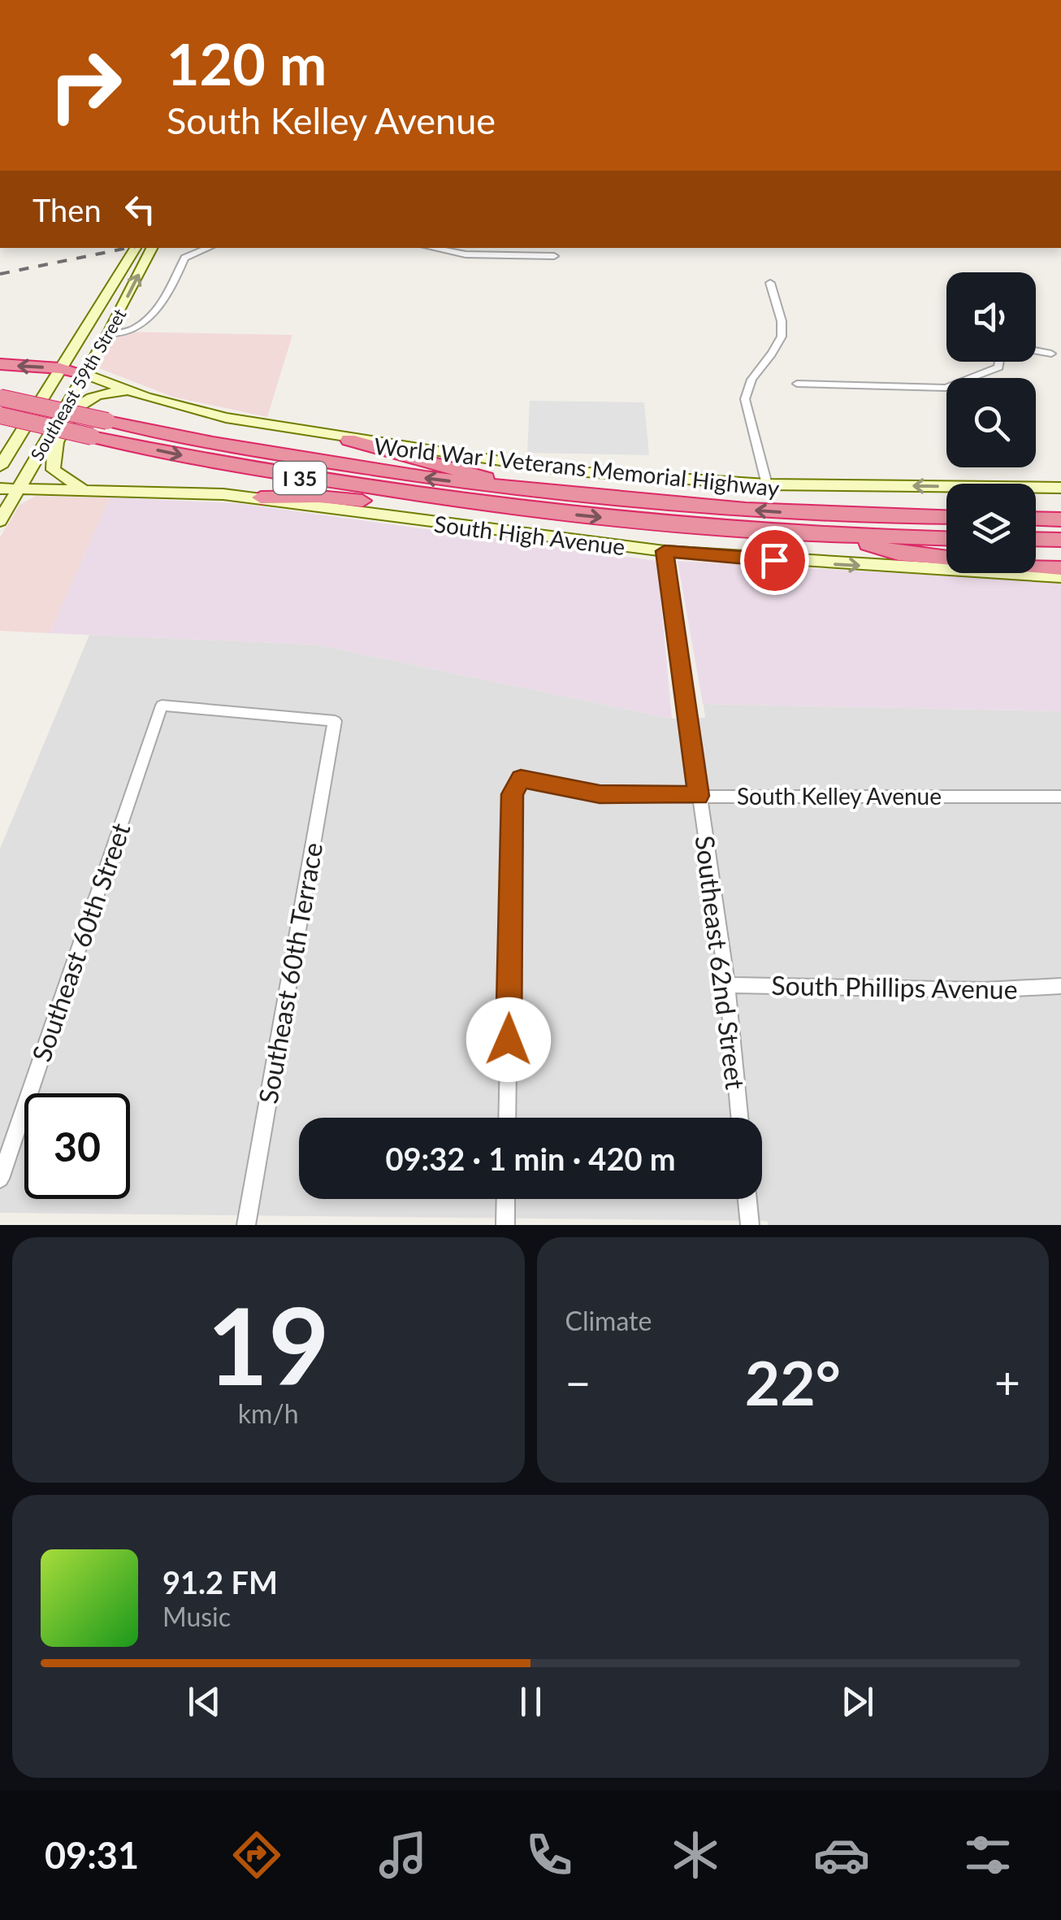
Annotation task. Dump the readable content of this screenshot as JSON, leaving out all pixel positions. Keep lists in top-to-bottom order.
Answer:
{
  "streets": {
    "highway": ["World War I Veterans Memorial Highway", "I 35"],
    "main road": ["Southeast 59th Street", "South High Avenue"],
    "street": [
      "South Kelley Avenue",
      "Southeast 60th Street",
      "Southeast 62nd Street",
      "Southeast 60th Terrace",
      "South Phillips Avenue"
    ]
  },
  "crossings": [
    ["Southeast 59th Street", "South High Avenue"],
    ["South High Avenue", "Southeast 62nd Street"],
    ["South Kelley Avenue", "Southeast 62nd Street"],
    ["Southeast 60th Street", "Southeast 60th Terrace"],
    ["Southeast 62nd Street", "South Phillips Avenue"]
  ],
  "page": {
    "turn": ["120 m", "South Kelley Avenue"],
    "then": "Then",
    "limit": "30",
    "trip": "09:32 · 1 min · 420 m",
    "tile": [
      ["19", "km/h"],
      "Climate"
    ],
    "heat": ["−", "22°", "+"],
    "song": ["91.2 FM", "Music"],
    "tabs": "09:31"
  }
}
